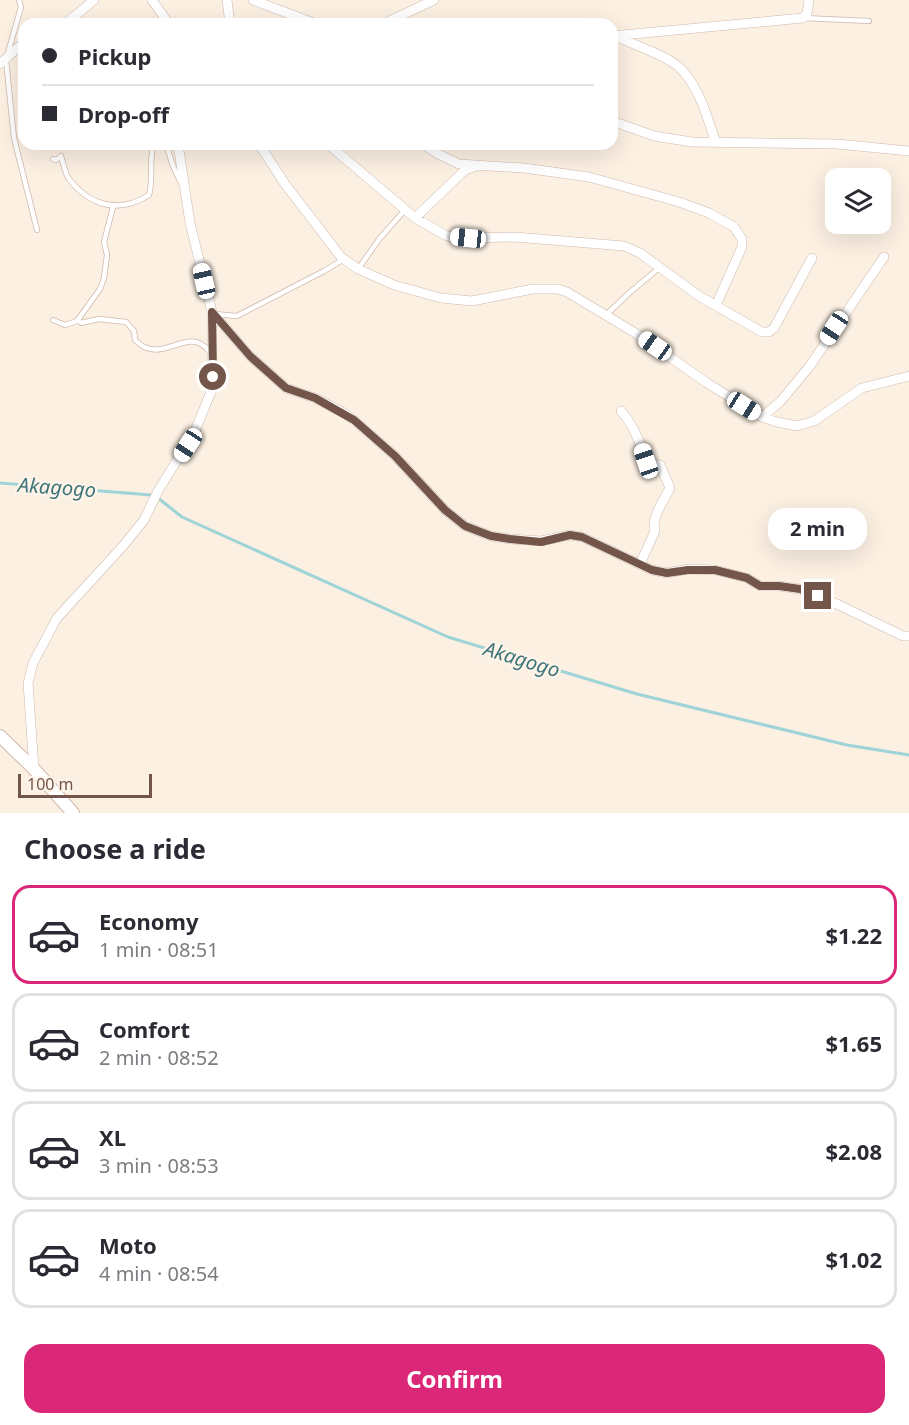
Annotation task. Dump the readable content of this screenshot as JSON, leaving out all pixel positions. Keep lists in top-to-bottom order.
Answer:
{
  "water": ["Akagogo"],
  "scale_bar": "100 m",
  "page": {
    "banner": ["Pickup", "Drop-off"],
    "bubble": "2 min",
    "scale": "100 m",
    "heading": "Choose a ride",
    "list": [
      {
        "name": "Economy",
        "note": "1 min · 08:51",
        "value": "$1.22"
      },
      {
        "name": "Comfort",
        "note": "2 min · 08:52",
        "value": "$1.65"
      },
      {
        "name": "XL",
        "note": "3 min · 08:53",
        "value": "$2.08"
      },
      {
        "name": "Moto",
        "note": "4 min · 08:54",
        "value": "$1.02"
      }
    ],
    "buttons": "Confirm"
  }
}
